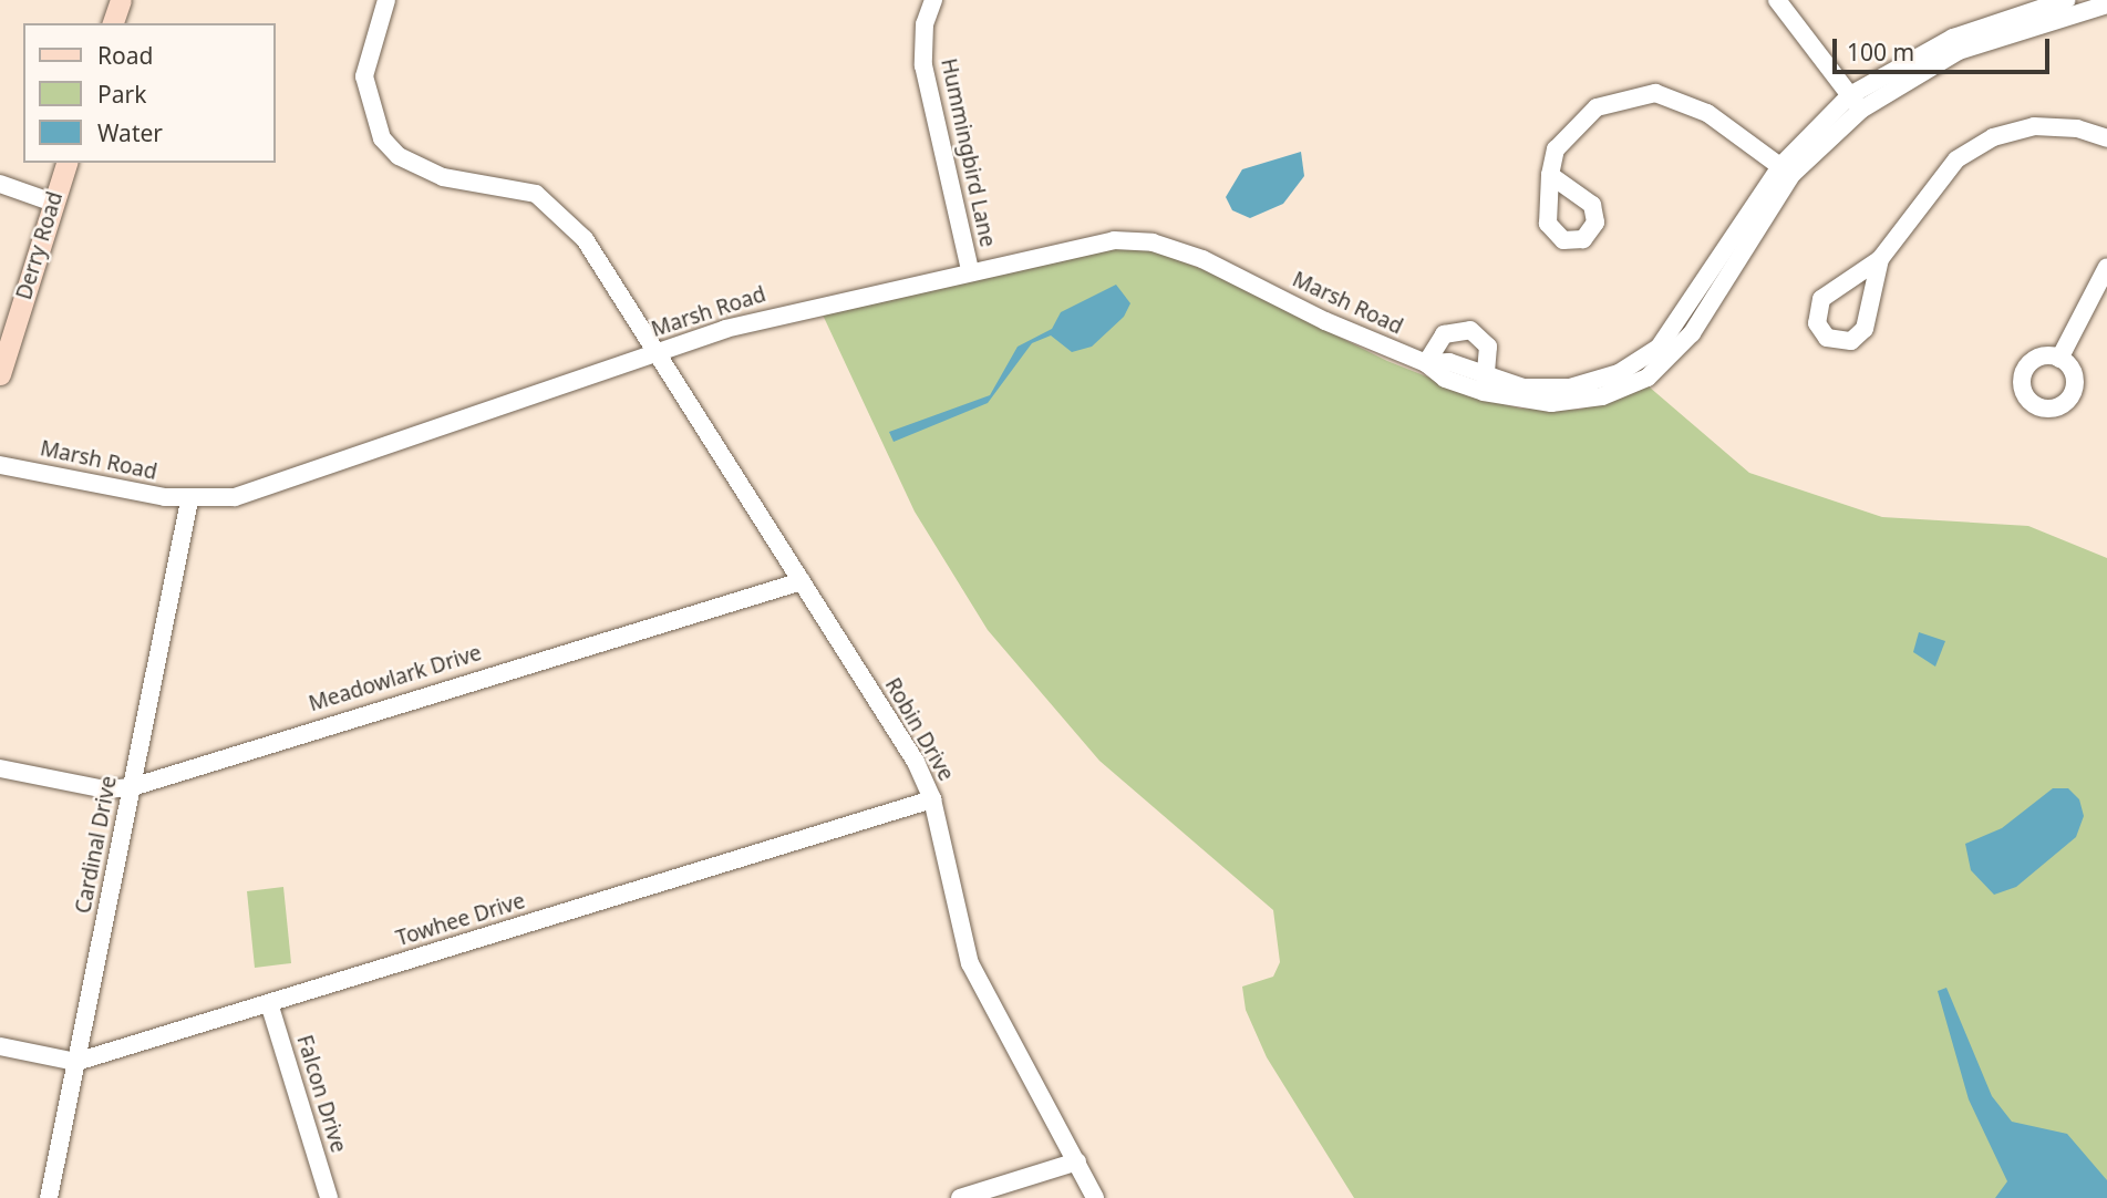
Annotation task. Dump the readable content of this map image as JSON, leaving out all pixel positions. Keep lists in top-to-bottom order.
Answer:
{
  "streets": {
    "main road": ["Derry Road"],
    "street": [
      "Hummingbird Lane",
      "Marsh Road",
      "Meadowlark Drive",
      "Robin Drive",
      "Cardinal Drive",
      "Towhee Drive",
      "Falcon Drive"
    ]
  },
  "crossings": [
    ["Hummingbird Lane", "Marsh Road"],
    ["Marsh Road", "Robin Drive"],
    ["Marsh Road", "Cardinal Drive"],
    ["Meadowlark Drive", "Robin Drive"],
    ["Meadowlark Drive", "Cardinal Drive"],
    ["Robin Drive", "Towhee Drive"],
    ["Cardinal Drive", "Towhee Drive"],
    ["Towhee Drive", "Falcon Drive"]
  ],
  "legend": ["Road", "Park", "Water"],
  "scale_bar": "100 m"
}
